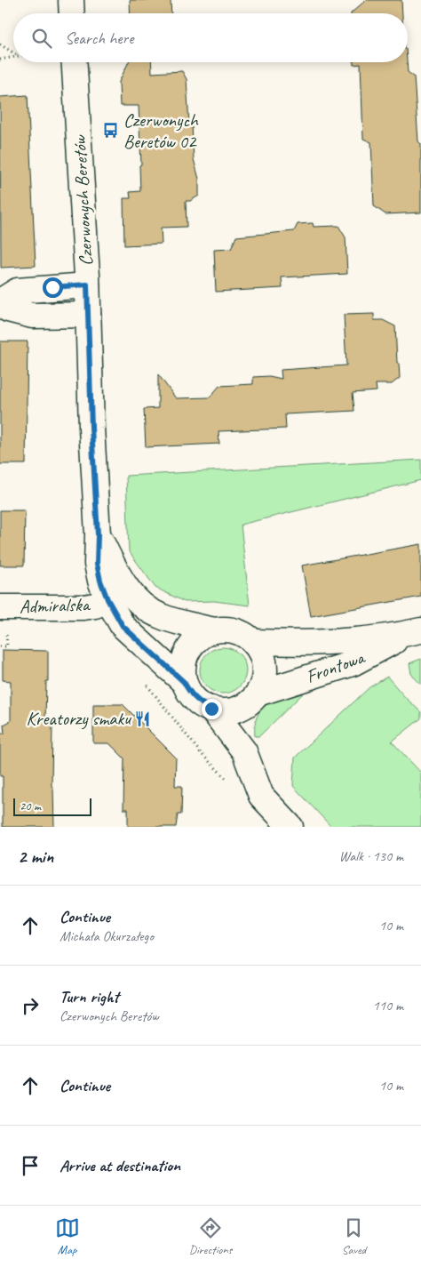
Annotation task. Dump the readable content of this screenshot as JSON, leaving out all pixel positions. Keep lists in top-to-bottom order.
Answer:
{
  "streets": {
    "street": ["Czerwonych Beretów", "Admiralska", "Frontowa"]
  },
  "crossings": [
    ["Czerwonych Beretów", "Admiralska"],
    ["Czerwonych Beretów", "Frontowa"]
  ],
  "places": {
    "bus stop": ["Czerwonych Beretów 02"],
    "restaurant": ["Kreatorzy smaku"]
  },
  "scale_bar": "20 m",
  "page": {
    "search": "Search here",
    "scale": "20 m",
    "heading": ["2 min", "Walk · 130 m"],
    "list": [
      ["Continue", "Michała Okurzałego", "10 m"],
      ["Turn right", "Czerwonych Beretów", "110 m"],
      ["Continue", "10 m"],
      "Arrive at destination"
    ],
    "nav": ["Map", "Directions", "Saved"]
  }
}
